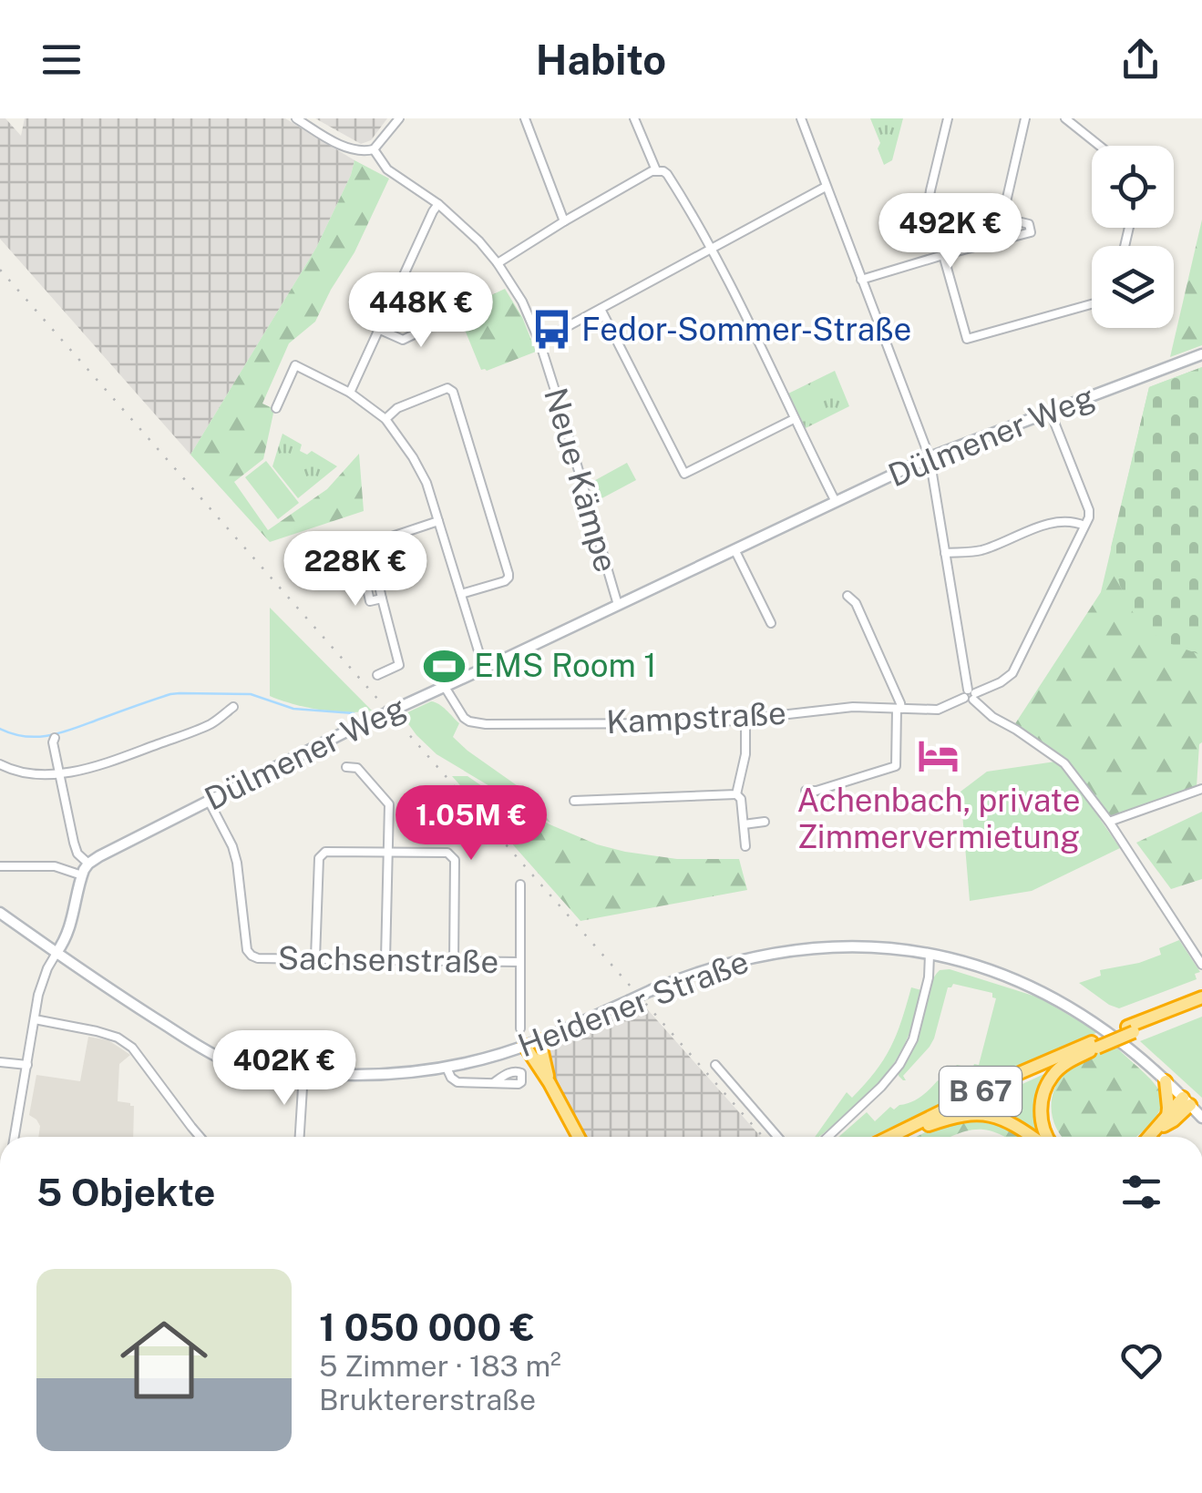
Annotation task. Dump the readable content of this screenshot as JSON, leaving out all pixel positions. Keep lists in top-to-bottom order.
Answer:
{
  "streets": {
    "highway": ["B 67"],
    "street": [
      "Dülmener Weg",
      "Neue Kämpe",
      "Kampstraße",
      "Sachsenstraße",
      "Heidener Straße"
    ]
  },
  "crossings": [
    ["Dülmener Weg", "Neue Kämpe"],
    ["Dülmener Weg", "Kampstraße"],
    ["Dülmener Weg", "Sachsenstraße"]
  ],
  "places": {
    "bus stop": ["Fedor-Sommer-Straße"],
    "sports": ["EMS Room 1"],
    "hotel": ["Achenbach, private Zimmervermietung"]
  },
  "page": {
    "header": "Habito",
    "price": [
      "492K €",
      "448K €",
      "228K €",
      "1.05M €",
      "402K €"
    ],
    "heading": "5 Objekte",
    "list": [
      {
        "name": "1 050 000 €",
        "note": "5 Zimmer · 183 m² · Bruktererstraße"
      }
    ]
  }
}
